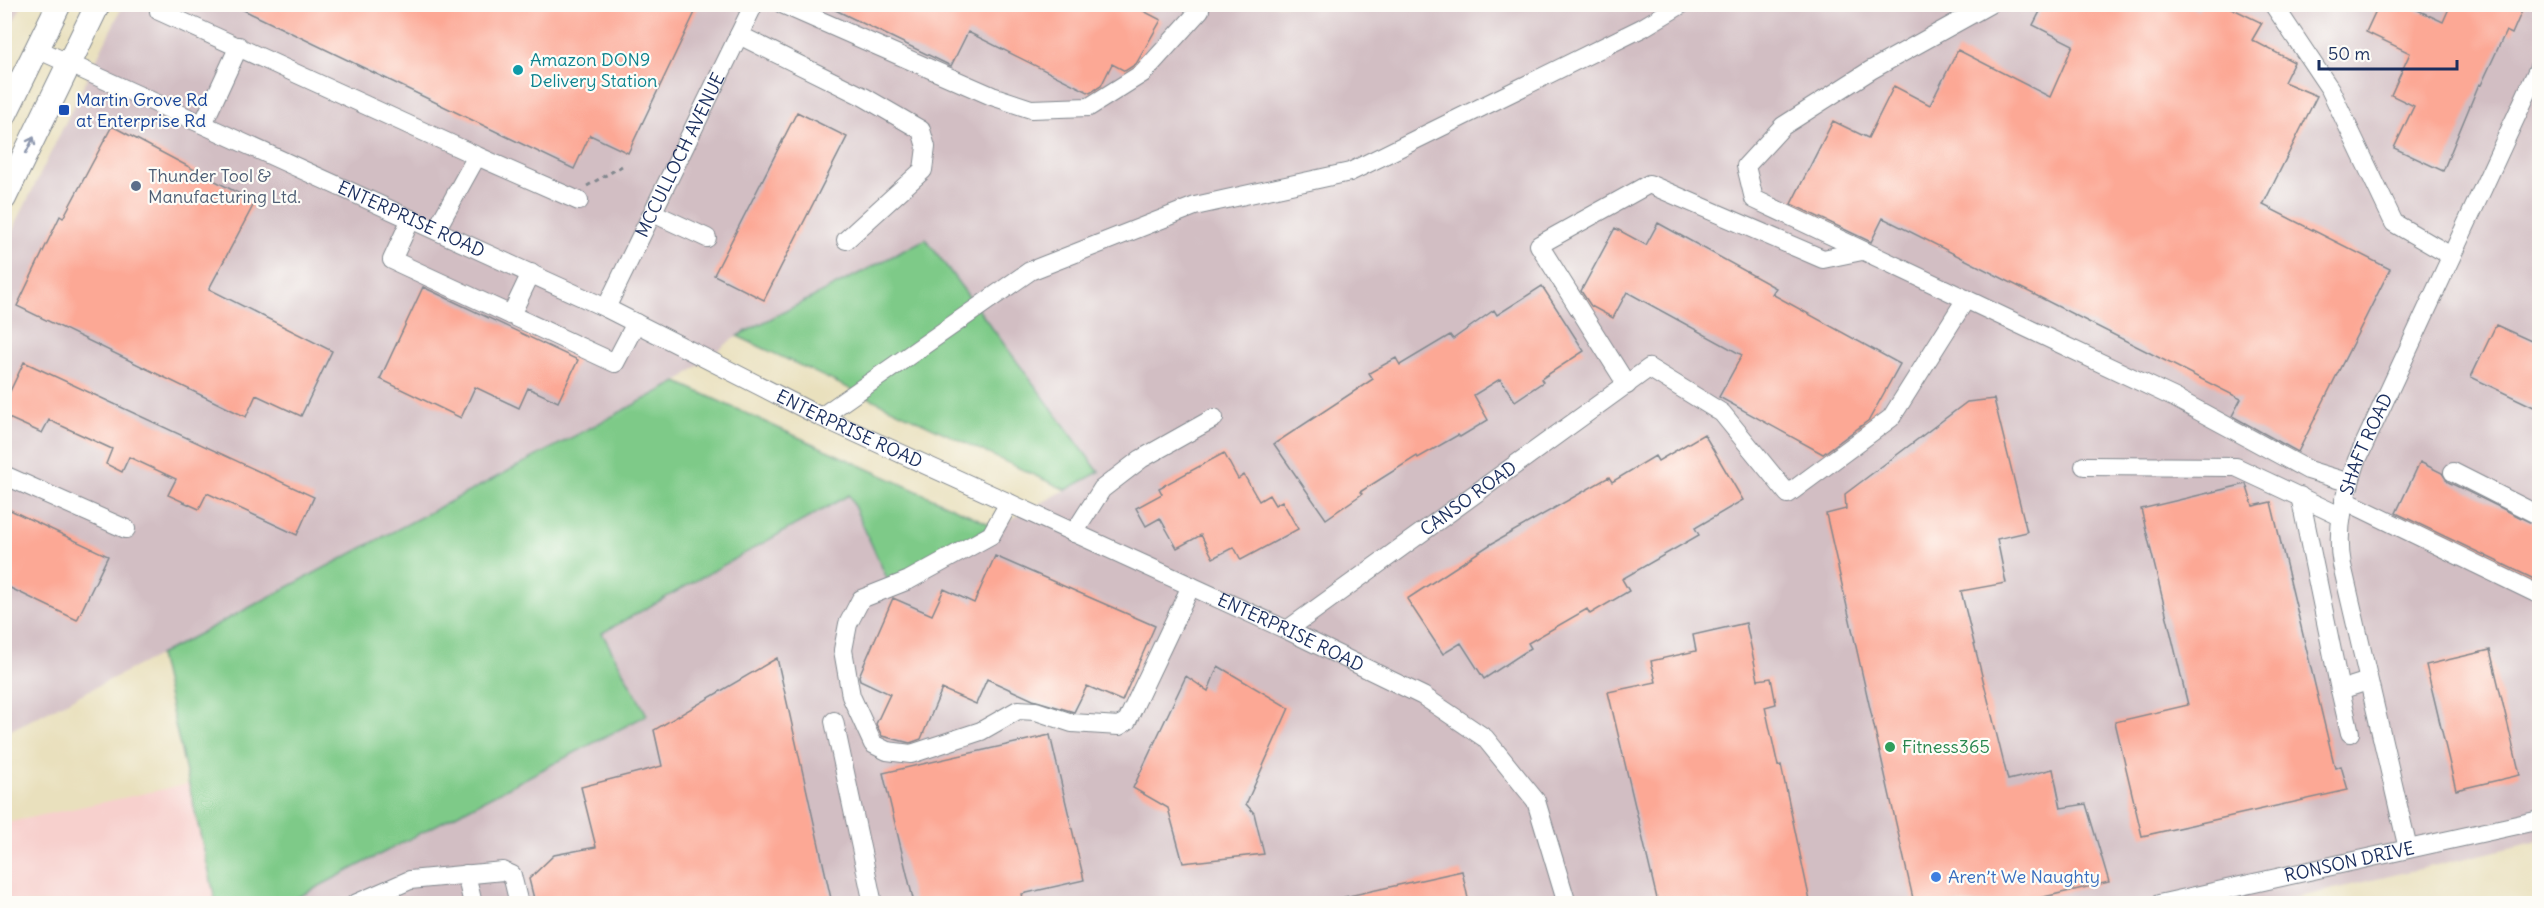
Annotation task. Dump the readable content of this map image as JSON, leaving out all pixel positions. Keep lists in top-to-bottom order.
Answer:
{
  "streets": {
    "street": [
      "MCCULLOCH AVENUE",
      "ENTERPRISE ROAD",
      "SHAFT ROAD",
      "CANSO ROAD",
      "RONSON DRIVE"
    ]
  },
  "crossings": [
    ["MCCULLOCH AVENUE", "ENTERPRISE ROAD"],
    ["ENTERPRISE ROAD", "CANSO ROAD"],
    ["SHAFT ROAD", "RONSON DRIVE"]
  ],
  "places": {
    "other": [
      "Amazon DON9 Delivery Station",
      "Thunder Tool & Manufacturing Ltd.",
      "Fitness365",
      "Aren’t We Naughty"
    ],
    "transit": ["Martin Grove Rd at Enterprise Rd"]
  },
  "scale_bar": "50 m"
}
